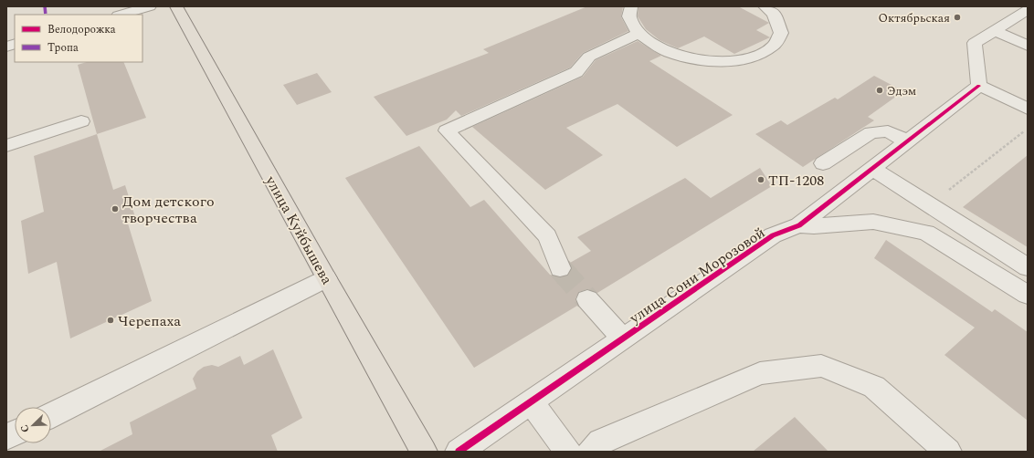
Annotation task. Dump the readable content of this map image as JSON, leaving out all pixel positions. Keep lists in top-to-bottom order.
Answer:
{
  "streets": {
    "main road": ["улица Куйбышева"],
    "street": ["улица Сони Морозовой"]
  },
  "places": [
    "Октябрьская",
    "Эдэм",
    "ТП-1208",
    "Дом детского творчества",
    "Черепаха"
  ],
  "legend": ["Велодорожка", "Тропа"],
  "north": "bottom left"
}
